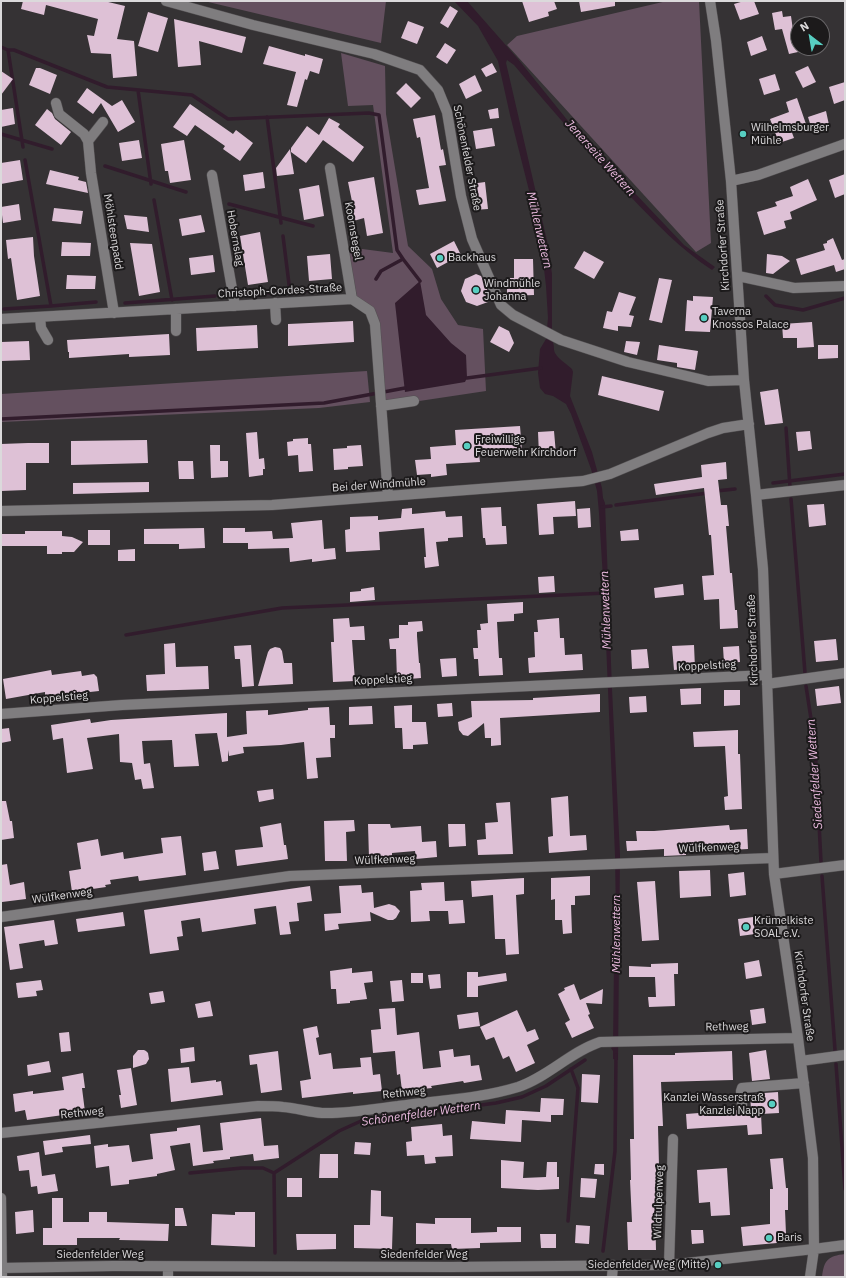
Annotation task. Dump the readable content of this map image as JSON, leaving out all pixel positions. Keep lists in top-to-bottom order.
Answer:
{
  "streets": {
    "street": [
      "Schönenfelder Straße",
      "Koornstegel",
      "Möhlsteenpadd",
      "Hobernslag",
      "Kirchdorfer Straße",
      "Christoph-Cordes-Straße",
      "Bei der Windmühle",
      "Koppelstieg",
      "Wülfkenweg",
      "Rethweg",
      "Wildtulpenweg",
      "Siedenfelder Weg"
    ]
  },
  "crossings": [
    ["Schönenfelder Straße", "Kirchdorfer Straße"],
    ["Koornstegel", "Christoph-Cordes-Straße"],
    ["Möhlsteenpadd", "Christoph-Cordes-Straße"],
    ["Hobernslag", "Christoph-Cordes-Straße"],
    ["Kirchdorfer Straße", "Bei der Windmühle"],
    ["Kirchdorfer Straße", "Koppelstieg"],
    ["Kirchdorfer Straße", "Wülfkenweg"],
    ["Kirchdorfer Straße", "Rethweg"],
    ["Kirchdorfer Straße", "Siedenfelder Weg"],
    ["Christoph-Cordes-Straße", "Bei der Windmühle"],
    ["Wildtulpenweg", "Siedenfelder Weg"]
  ],
  "water": [
    "Jenerseite Wettern",
    "Mühlenwettern",
    "Siedenfelder Wettern",
    "Schönenfelder Wettern"
  ],
  "places": [
    "Wilhelmsburger Mühle",
    "Backhaus",
    "Windmühle Johanna",
    "Taverna Knossos Palace",
    "Freiwillige Feuerwehr Kirchdorf",
    "Krümelkiste SOAL e.V.",
    "Kanzlei Wasserstraß Kanzlei Napp",
    "Baris",
    "Siedenfelder Weg (Mitte)"
  ],
  "north": "top left"
}
